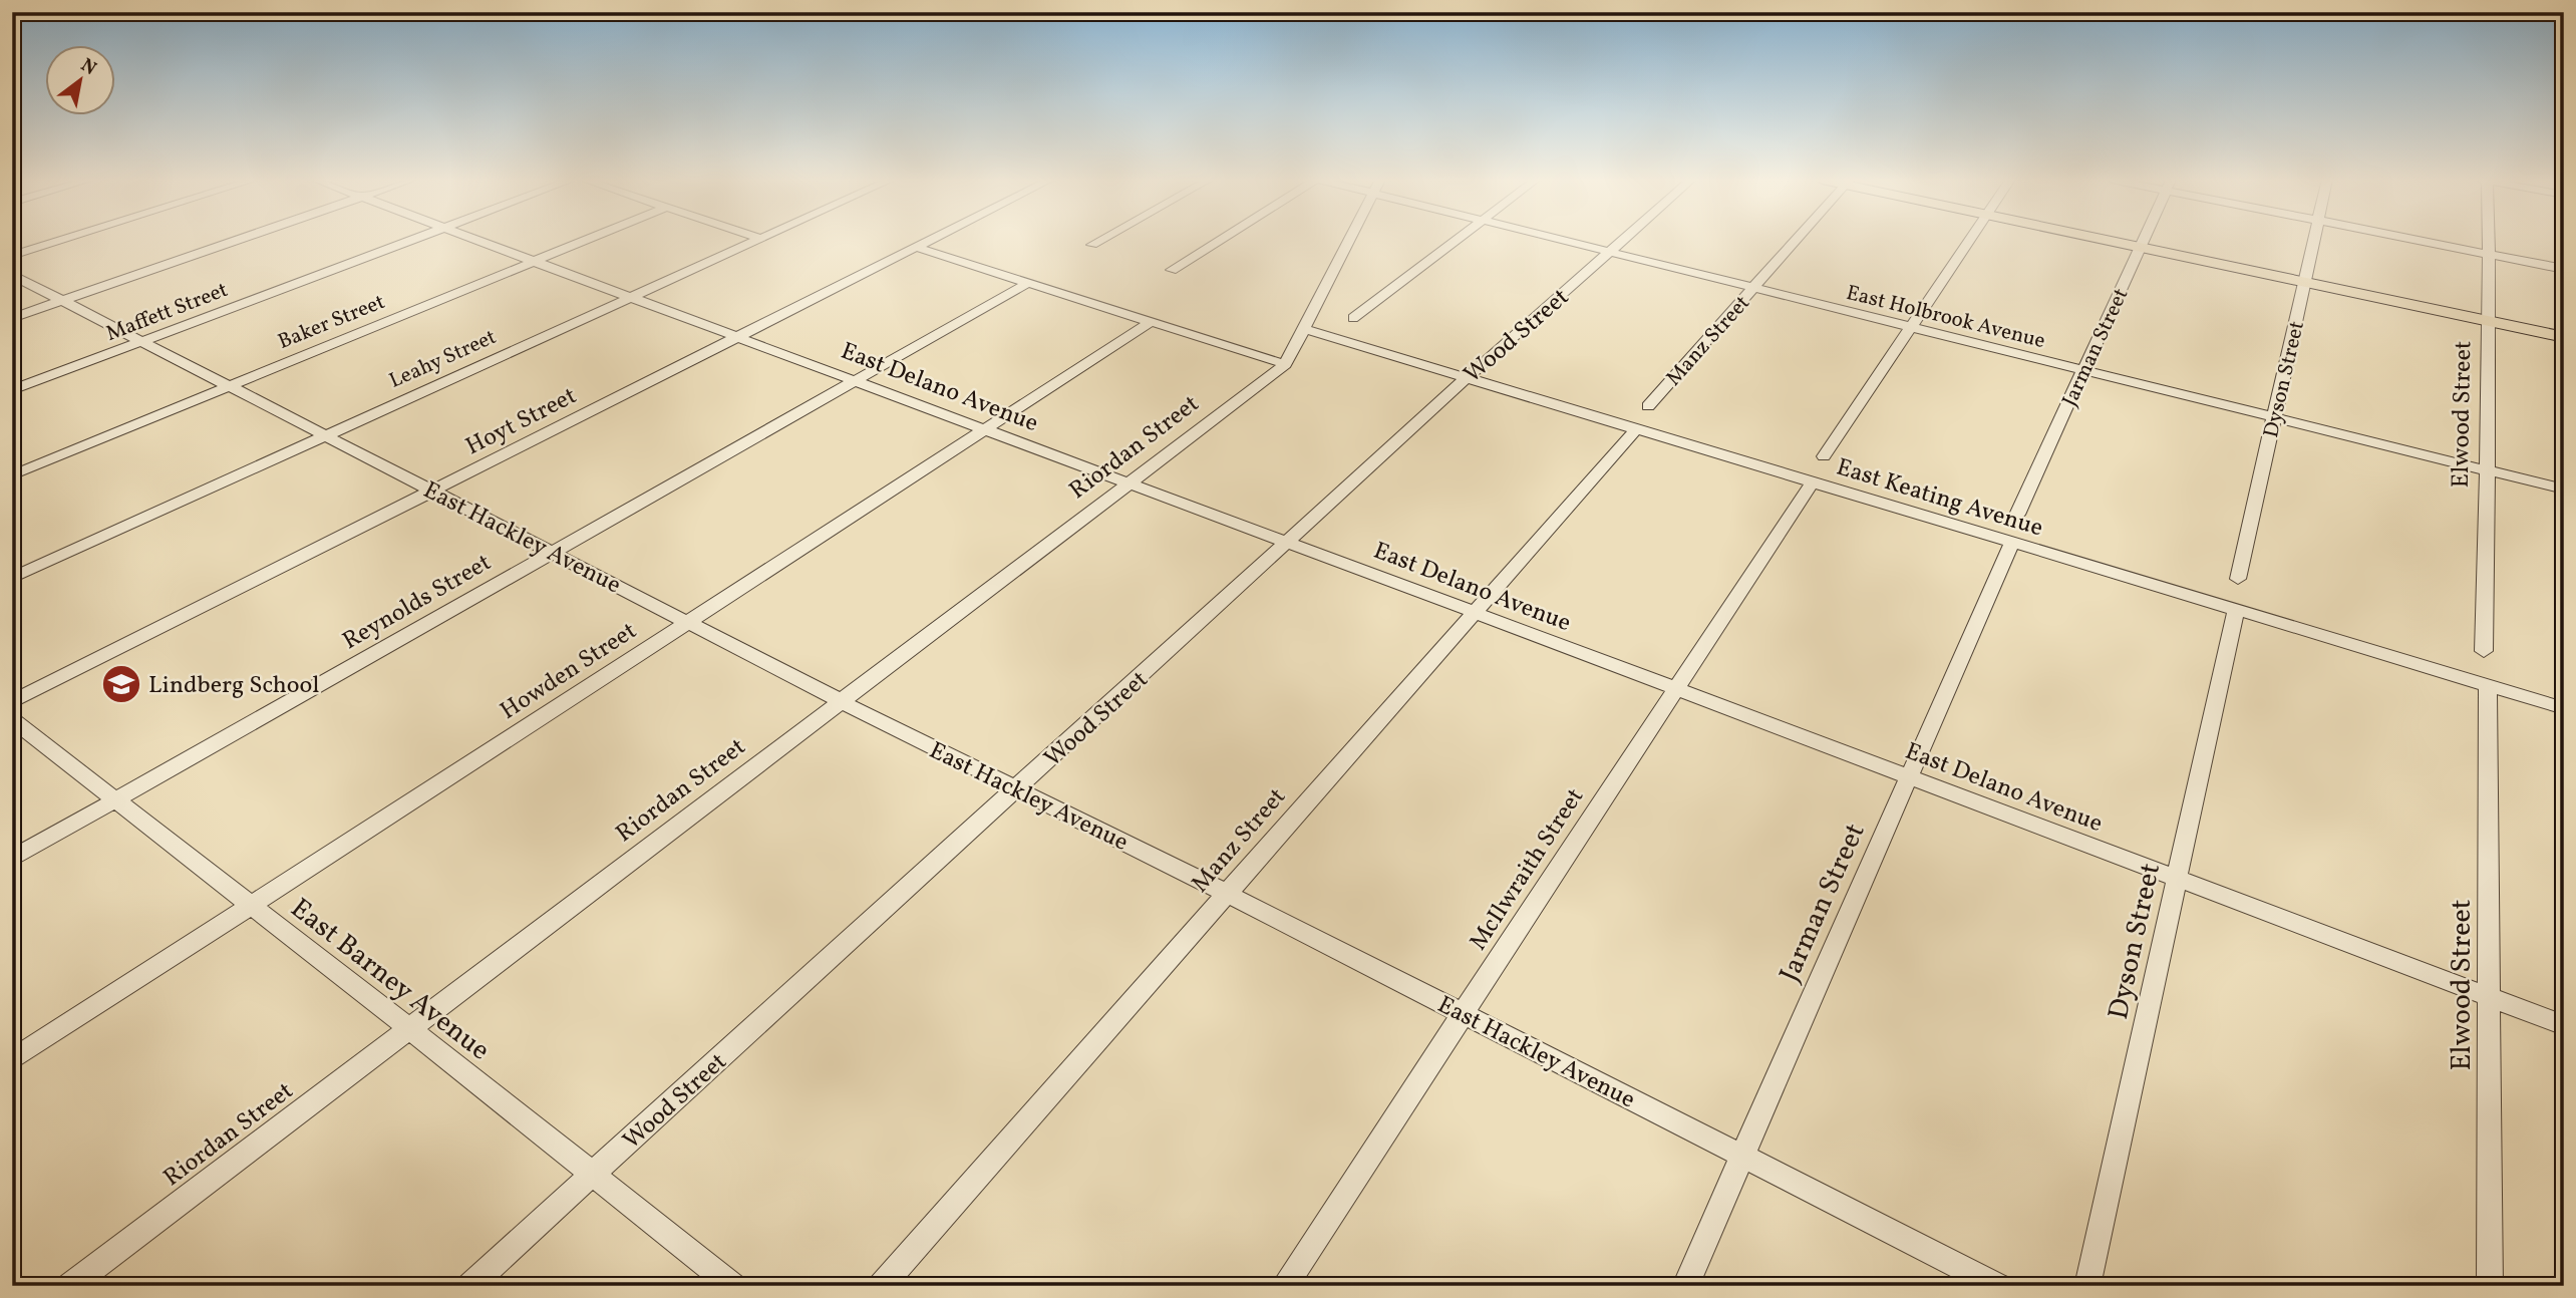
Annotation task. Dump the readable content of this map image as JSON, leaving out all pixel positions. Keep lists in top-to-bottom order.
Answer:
{
  "streets": {
    "street": [
      "Maffett Street",
      "East Holbrook Avenue",
      "Baker Street",
      "Wood Street",
      "Manz Street",
      "Jarman Street",
      "Leahy Street",
      "Dyson Street",
      "East Delano Avenue",
      "Elwood Street",
      "Hoyt Street",
      "Riordan Street",
      "East Keating Avenue",
      "East Hackley Avenue",
      "Reynolds Street",
      "Howden Street",
      "McIlwraith Street",
      "East Barney Avenue"
    ]
  },
  "crossings": [
    ["Maffett Street", "East Hackley Avenue"],
    ["East Holbrook Avenue", "Wood Street"],
    ["East Holbrook Avenue", "Manz Street"],
    ["East Holbrook Avenue", "Jarman Street"],
    ["East Holbrook Avenue", "Dyson Street"],
    ["East Holbrook Avenue", "Elwood Street"],
    ["Baker Street", "East Delano Avenue"],
    ["Baker Street", "East Hackley Avenue"],
    ["Wood Street", "East Delano Avenue"],
    ["Wood Street", "East Keating Avenue"],
    ["Wood Street", "East Hackley Avenue"],
    ["Wood Street", "East Barney Avenue"],
    ["Manz Street", "East Delano Avenue"],
    ["Manz Street", "East Keating Avenue"],
    ["Manz Street", "East Hackley Avenue"],
    ["Jarman Street", "East Delano Avenue"],
    ["Jarman Street", "East Keating Avenue"],
    ["Jarman Street", "East Hackley Avenue"],
    ["Leahy Street", "East Delano Avenue"],
    ["Leahy Street", "East Hackley Avenue"],
    ["Dyson Street", "East Delano Avenue"],
    ["Dyson Street", "East Keating Avenue"],
    ["East Delano Avenue", "Elwood Street"],
    ["East Delano Avenue", "Hoyt Street"],
    ["East Delano Avenue", "Riordan Street"],
    ["East Delano Avenue", "Reynolds Street"],
    ["East Delano Avenue", "Howden Street"],
    ["East Delano Avenue", "McIlwraith Street"],
    ["Elwood Street", "East Keating Avenue"],
    ["Hoyt Street", "East Hackley Avenue"],
    ["Riordan Street", "East Keating Avenue"],
    ["Riordan Street", "East Hackley Avenue"],
    ["Riordan Street", "East Barney Avenue"],
    ["East Keating Avenue", "McIlwraith Street"],
    ["East Hackley Avenue", "Reynolds Street"],
    ["East Hackley Avenue", "Howden Street"],
    ["East Hackley Avenue", "McIlwraith Street"],
    ["Reynolds Street", "East Barney Avenue"],
    ["Howden Street", "East Barney Avenue"]
  ],
  "places": {
    "school or university": ["Lindberg School"]
  },
  "north": "top right"
}
